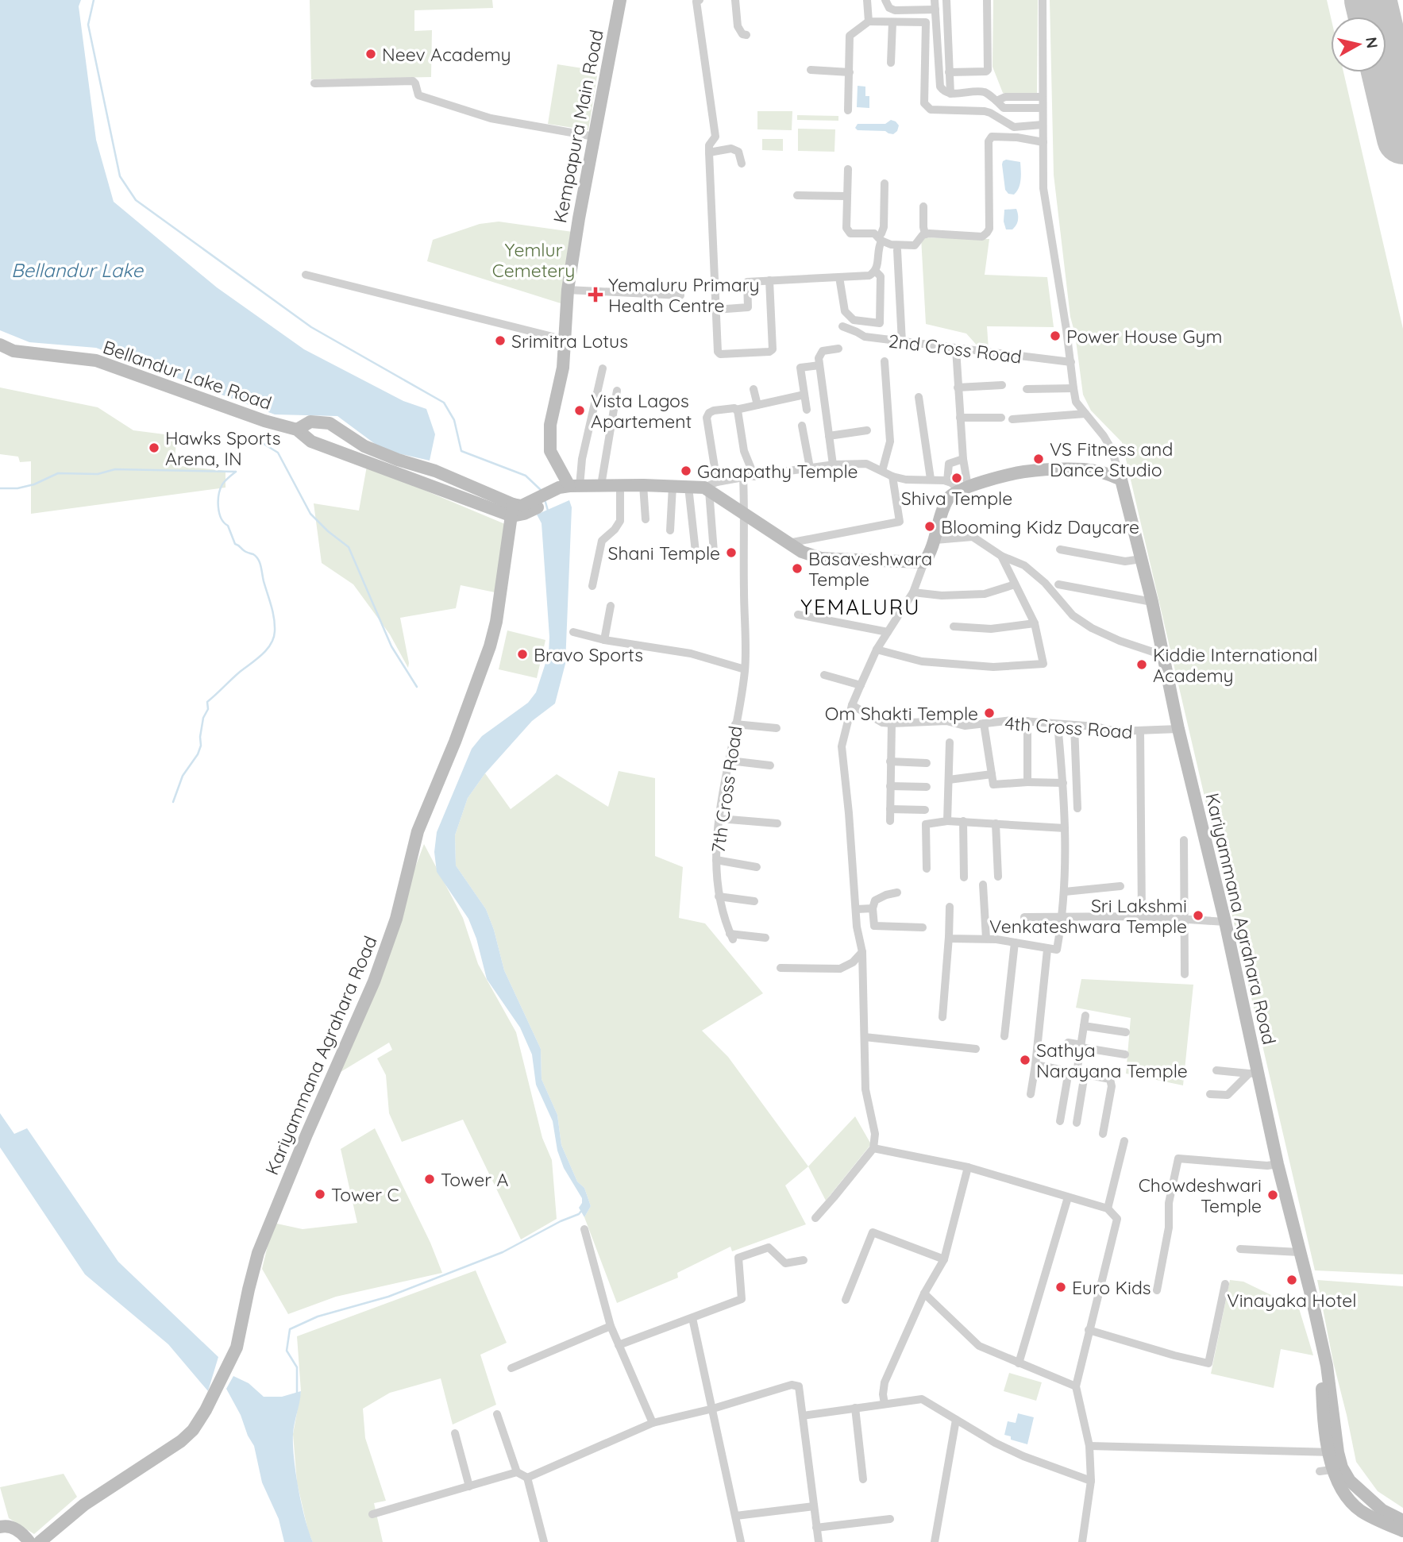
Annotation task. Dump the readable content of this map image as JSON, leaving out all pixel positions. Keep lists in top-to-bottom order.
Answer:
{
  "streets": {
    "street": [
      "Kempapura Main Road",
      "2nd Cross Road",
      "Bellandur Lake Road",
      "4th Cross Road",
      "7th Cross Road",
      "Kariyammana Agrahara Road"
    ]
  },
  "crossings": [
    ["2nd Cross Road", "Kariyammana Agrahara Road"],
    ["Bellandur Lake Road", "Kariyammana Agrahara Road"]
  ],
  "districts": ["YEMALURU"],
  "water": ["Bellandur Lake"],
  "parks": ["Yemlur Cemetery"],
  "places": {
    "other": [
      "Neev Academy",
      "Power House Gym",
      "Srimitra Lotus",
      "Vista Lagos Apartement",
      "Hawks Sports Arena, IN",
      "VS Fitness and Dance Studio",
      "Ganapathy Temple",
      "Shiva Temple",
      "Blooming Kidz Daycare",
      "Shani Temple",
      "Basaveshwara Temple",
      "Bravo Sports",
      "Kiddie International Academy",
      "Om Shakti Temple",
      "Sri Lakshmi Venkateshwara Temple",
      "Sathya Narayana Temple",
      "Tower A",
      "Tower C",
      "Chowdeshwari Temple",
      "Vinayaka Hotel",
      "Euro Kids"
    ],
    "health": ["Yemaluru Primary Health Centre"]
  },
  "north": "right"
}
